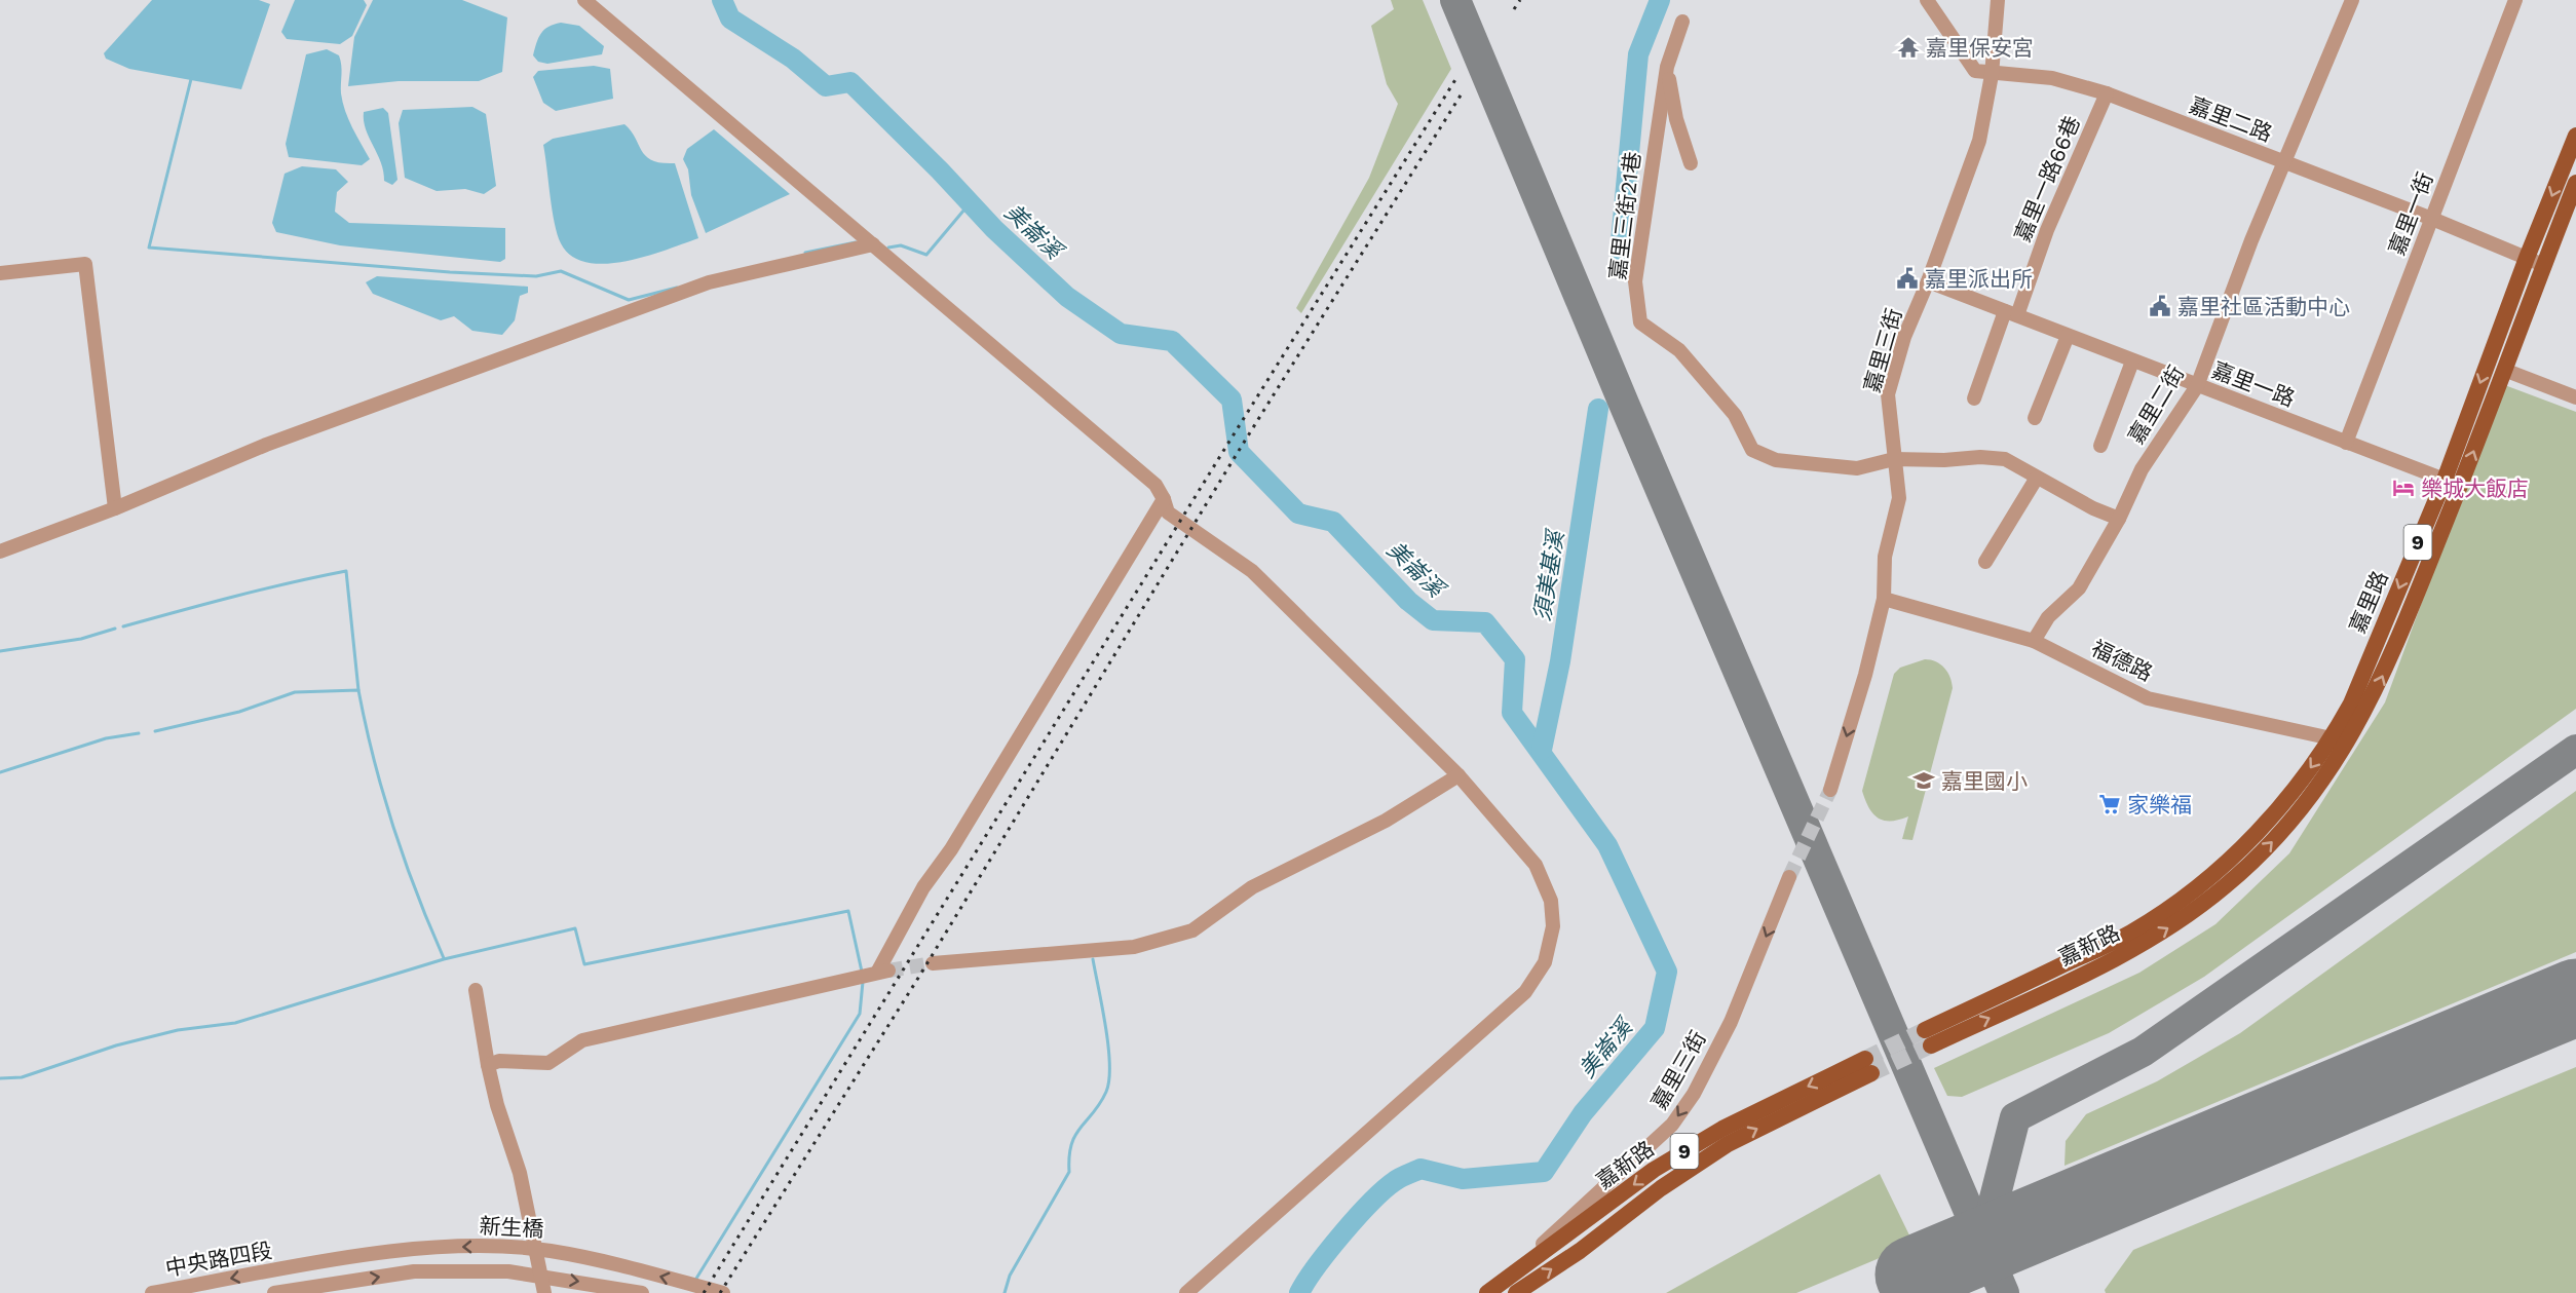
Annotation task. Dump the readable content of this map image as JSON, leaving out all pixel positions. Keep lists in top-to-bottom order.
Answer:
{
  "streets": {
    "main road": ["9", "嘉里路", "嘉新路"],
    "street": [
      "嘉里二路",
      "嘉里一路66巷",
      "嘉里一街",
      "嘉里三街21巷",
      "嘉里三街",
      "嘉里一路",
      "嘉里二街",
      "福德路",
      "新生橋",
      "中央路四段"
    ]
  },
  "crossings": [
    ["嘉里二路", "嘉里一路66巷"],
    ["嘉里二路", "嘉里一街"],
    ["嘉里二路", "嘉里三街"],
    ["嘉里二路", "嘉里二街"],
    ["嘉里二路", "嘉里路"],
    ["嘉里一路66巷", "嘉里一路"],
    ["嘉里一街", "嘉里一路"],
    ["嘉里三街21巷", "嘉里三街"],
    ["嘉里三街21巷", "嘉里二街"],
    ["嘉里三街", "嘉里一路"],
    ["嘉里三街", "福德路"],
    ["嘉里三街", "嘉新路"],
    ["嘉里一路", "嘉里二街"],
    ["嘉里一路", "嘉里路"],
    ["嘉里二街", "福德路"],
    ["嘉里路", "福德路"],
    ["嘉里路", "嘉新路"],
    ["新生橋", "中央路四段"]
  ],
  "one_way": ["嘉里三街", "中央路四段"],
  "water": ["美崙溪", "須美基溪"],
  "places": {
    "temple": ["嘉里保安宮"],
    "public building": ["嘉里派出所", "嘉里社區活動中心"],
    "hotel": ["樂城大飯店"],
    "school or university": ["嘉里國小"],
    "supermarket": ["家樂福"]
  }
}
